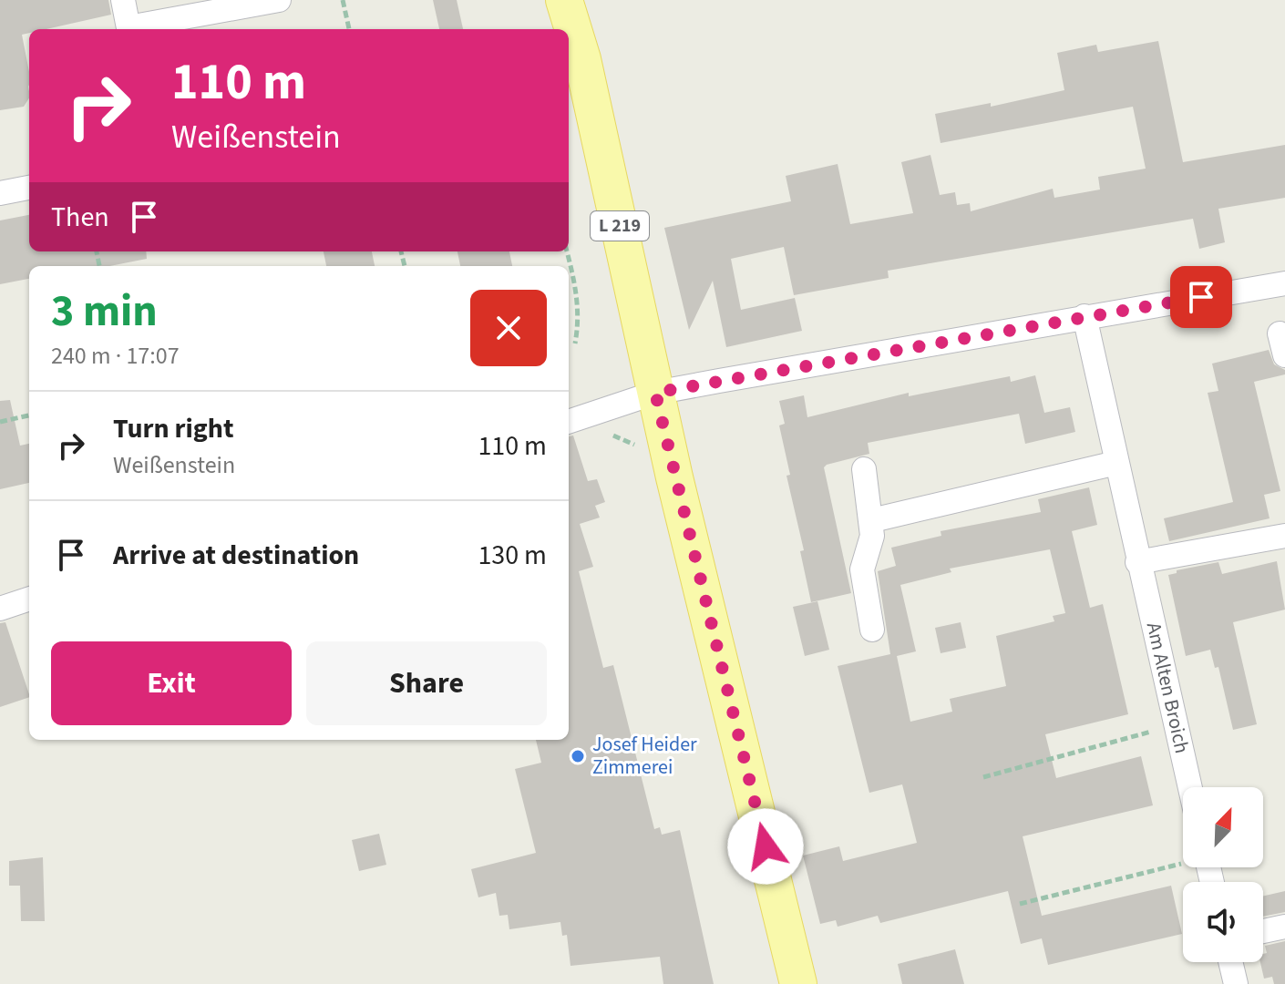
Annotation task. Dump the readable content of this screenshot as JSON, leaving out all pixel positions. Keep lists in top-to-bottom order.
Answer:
{
  "streets": {
    "main road": ["L 219"],
    "street": ["Am Alten Broich"]
  },
  "places": ["Josef Heider Zimmerei"],
  "north": "top right",
  "page": {
    "turn": ["110 m", "Weißenstein"],
    "then": "Then",
    "heading": ["3 min", "240 m · 17:07"],
    "list": [
      {
        "name": "Turn right",
        "note": "Weißenstein",
        "value": "110 m"
      },
      {
        "name": "Arrive at destination",
        "value": "130 m"
      }
    ],
    "buttons": ["Exit", "Share"]
  }
}
